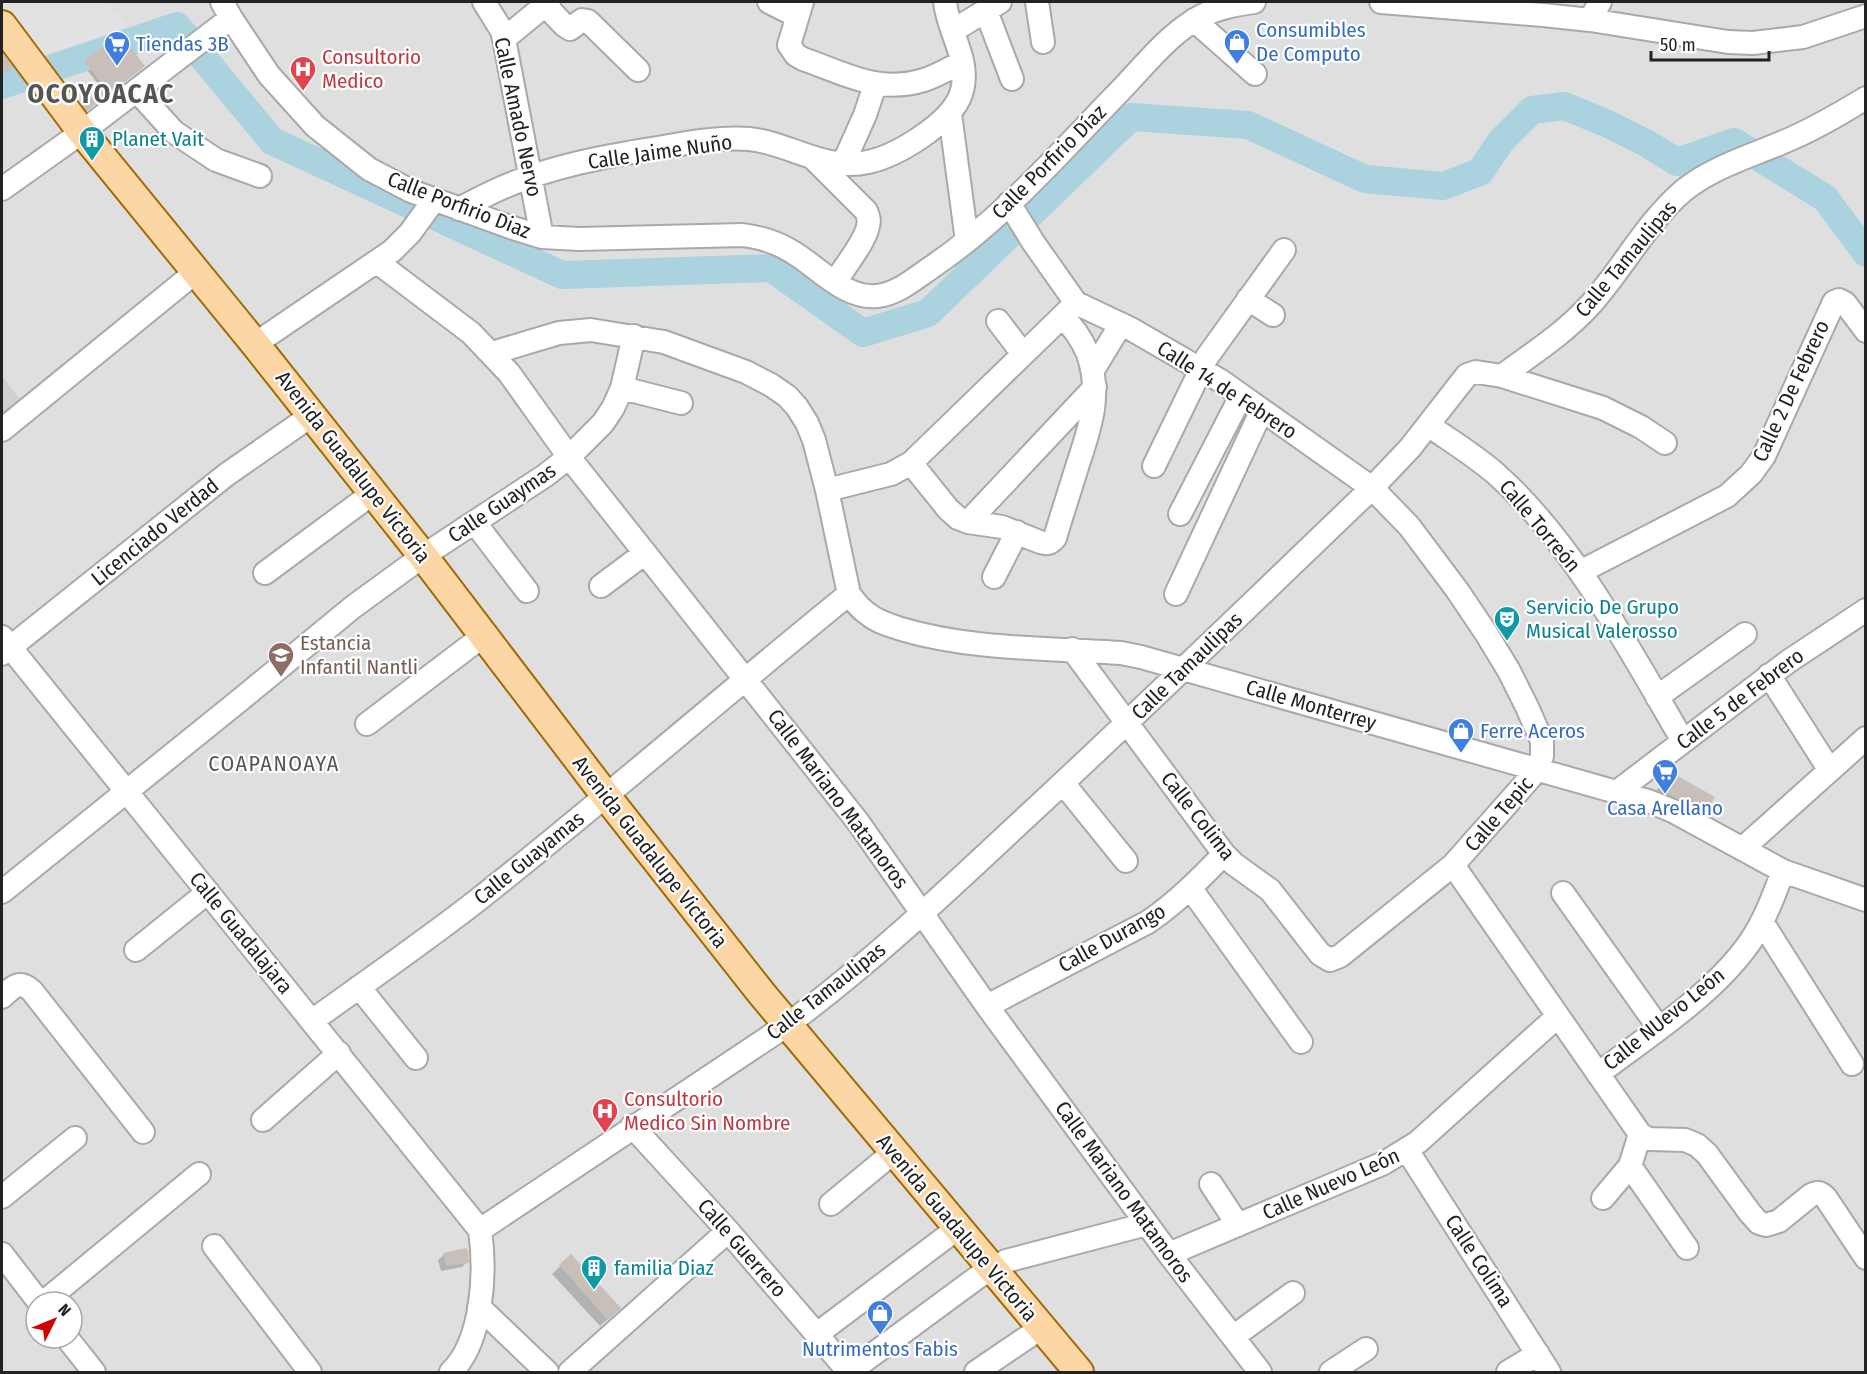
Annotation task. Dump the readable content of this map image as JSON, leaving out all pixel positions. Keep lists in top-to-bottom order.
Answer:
{
  "streets": {
    "main road": ["Avenida Guadalupe Victoria"],
    "street": [
      "Calle Amado Nervo",
      "Calle Jaime Nuño",
      "Calle Porfirio Díaz",
      "Calle Porfirio Diaz",
      "Calle Tamaulipas",
      "Calle 14 de Febrero",
      "Calle 2 De Febrero",
      "Calle Guaymas",
      "Calle Torreón",
      "Licenciado Verdad",
      "Calle 5 de Febrero",
      "Calle Monterrey",
      "Calle Mariano Matamoros",
      "Calle Tepic",
      "Calle Colima",
      "Calle Guayamas",
      "Calle Guadalajara",
      "Calle Durango",
      "Calle NUevo León",
      "Calle Nuevo León",
      "Calle Guerrero"
    ]
  },
  "crossings": [
    ["Calle Amado Nervo", "Calle Jaime Nuño"],
    ["Calle Amado Nervo", "Calle Porfirio Diaz"],
    ["Calle Jaime Nuño", "Calle Porfirio Diaz"],
    ["Calle Porfirio Díaz", "Calle Porfirio Diaz"],
    ["Calle Tamaulipas", "Calle 14 de Febrero"],
    ["Calle Tamaulipas", "Avenida Guadalupe Victoria"],
    ["Calle Tamaulipas", "Calle Torreón"],
    ["Calle Tamaulipas", "Calle Monterrey"],
    ["Calle Tamaulipas", "Calle Mariano Matamoros"],
    ["Calle Tamaulipas", "Calle Tepic"],
    ["Calle Tamaulipas", "Calle Colima"],
    ["Calle Tamaulipas", "Calle Guadalajara"],
    ["Calle Tamaulipas", "Calle Guerrero"],
    ["Calle 14 de Febrero", "Calle Tepic"],
    ["Calle 2 De Febrero", "Calle Torreón"],
    ["Avenida Guadalupe Victoria", "Calle Guaymas"],
    ["Avenida Guadalupe Victoria", "Licenciado Verdad"],
    ["Avenida Guadalupe Victoria", "Calle Guayamas"],
    ["Calle Guaymas", "Calle Mariano Matamoros"],
    ["Calle Guaymas", "Calle Guadalajara"],
    ["Calle Torreón", "Calle 5 de Febrero"],
    ["Licenciado Verdad", "Calle Guadalajara"],
    ["Calle 5 de Febrero", "Calle Monterrey"],
    ["Calle Monterrey", "Calle Tepic"],
    ["Calle Monterrey", "Calle Colima"],
    ["Calle Monterrey", "Calle Guayamas"],
    ["Calle Monterrey", "Calle NUevo León"],
    ["Calle Mariano Matamoros", "Calle Guayamas"],
    ["Calle Mariano Matamoros", "Calle Durango"],
    ["Calle Mariano Matamoros", "Calle Nuevo León"],
    ["Calle Tepic", "Calle Colima"],
    ["Calle Tepic", "Calle NUevo León"],
    ["Calle Tepic", "Calle Nuevo León"],
    ["Calle Colima", "Calle Durango"],
    ["Calle Colima", "Calle Nuevo León"],
    ["Calle Guayamas", "Calle Guadalajara"]
  ],
  "districts": ["OCOYOACAC", "COAPANOAYA"],
  "places": {
    "shop": ["Consumibles De Computo", "Ferre Aceros", "Nutrimentos Fabis"],
    "supermarket": ["Tiendas 3B", "Casa Arellano"],
    "hospital": ["Consultorio Medico", "Consultorio Medico Sin Nombre"],
    "building": ["Planet Vait", "familia Diaz"],
    "theatre": ["Servicio De Grupo Musical Valerosso"],
    "school or university": ["Estancia Infantil Nantli"]
  },
  "scale_bar": "50 m",
  "north": "top right"
}
